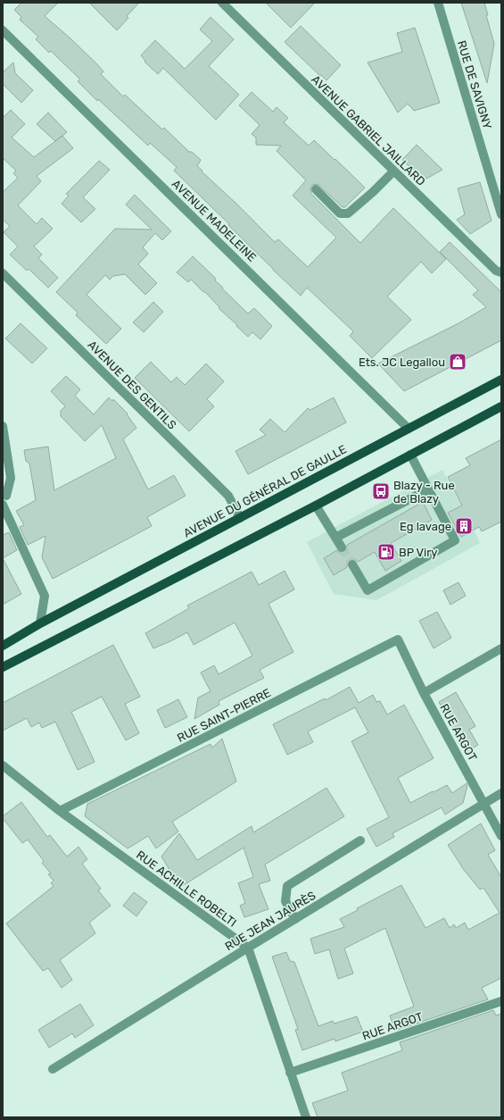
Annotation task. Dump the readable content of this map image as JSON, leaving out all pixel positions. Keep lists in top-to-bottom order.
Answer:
{
  "streets": {
    "main road": ["AVENUE DU GÉNÉRAL DE GAULLE"],
    "street": [
      "RUE DE SAVIGNY",
      "AVENUE GABRIEL JAILLARD",
      "AVENUE MADELEINE",
      "AVENUE DES GENTILS",
      "RUE SAINT-PIERRE",
      "RUE ARGOT",
      "RUE ACHILLE ROBELTI",
      "RUE JEAN JAURÈS"
    ]
  },
  "crossings": [
    ["AVENUE MADELEINE", "AVENUE DU GÉNÉRAL DE GAULLE"],
    ["AVENUE DES GENTILS", "AVENUE DU GÉNÉRAL DE GAULLE"],
    ["RUE SAINT-PIERRE", "RUE ARGOT"],
    ["RUE SAINT-PIERRE", "RUE ACHILLE ROBELTI"],
    ["RUE ARGOT", "RUE JEAN JAURÈS"],
    ["RUE ACHILLE ROBELTI", "RUE JEAN JAURÈS"]
  ],
  "places": {
    "shop": ["Ets. JC Legallou"],
    "bus stop": ["Blazy - Rue de Blazy"],
    "building": ["Eg lavage"],
    "fuel station": ["BP Viry"]
  }
}
